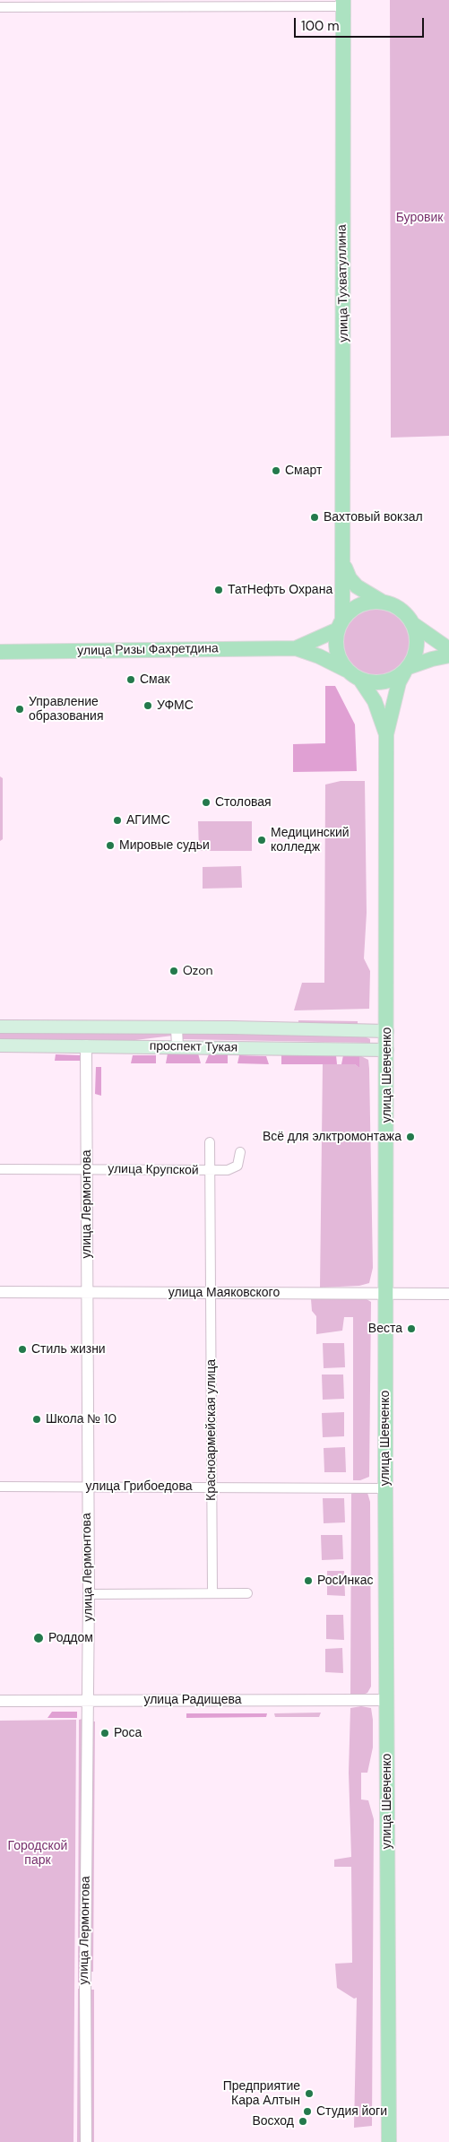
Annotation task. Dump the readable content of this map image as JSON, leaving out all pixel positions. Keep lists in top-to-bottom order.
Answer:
{
  "streets": {
    "main road": [
      "улица Тухватуллина",
      "улица Ризы Фахретдина",
      "проспект Тукая",
      "улица Шевченко"
    ],
    "street": [
      "улица Крупской",
      "улица Лермонтова",
      "улица Маяковского",
      "Красноармейская улица",
      "улица Грибоедова",
      "улица Радищева"
    ]
  },
  "crossings": [
    ["проспект Тукая", "улица Шевченко"],
    ["проспект Тукая", "улица Лермонтова"],
    ["улица Шевченко", "улица Маяковского"],
    ["улица Шевченко", "улица Грибоедова"],
    ["улица Шевченко", "улица Радищева"],
    ["улица Крупской", "улица Лермонтова"],
    ["улица Крупской", "Красноармейская улица"],
    ["улица Лермонтова", "улица Маяковского"],
    ["улица Лермонтова", "улица Грибоедова"],
    ["улица Лермонтова", "улица Радищева"],
    ["улица Маяковского", "Красноармейская улица"],
    ["Красноармейская улица", "улица Грибоедова"]
  ],
  "parks": ["Буровик", "Городской парк"],
  "places": [
    "Смарт",
    "Вахтовый вокзал",
    "ТатНефть Охрана",
    "Смак",
    "УФМС",
    "Управление образования",
    "Столовая",
    "АГИМС",
    "Медицинский колледж",
    "Мировые судьи",
    "Ozon",
    "Всё для элктромонтажа",
    "Веста",
    "Стиль жизни",
    "Школа № 10",
    "РосИнкас",
    "Роддом",
    "Роса",
    "Предприятие Кара Алтын",
    "Студия йоги",
    "Восход"
  ],
  "scale_bar": "100 m"
}
